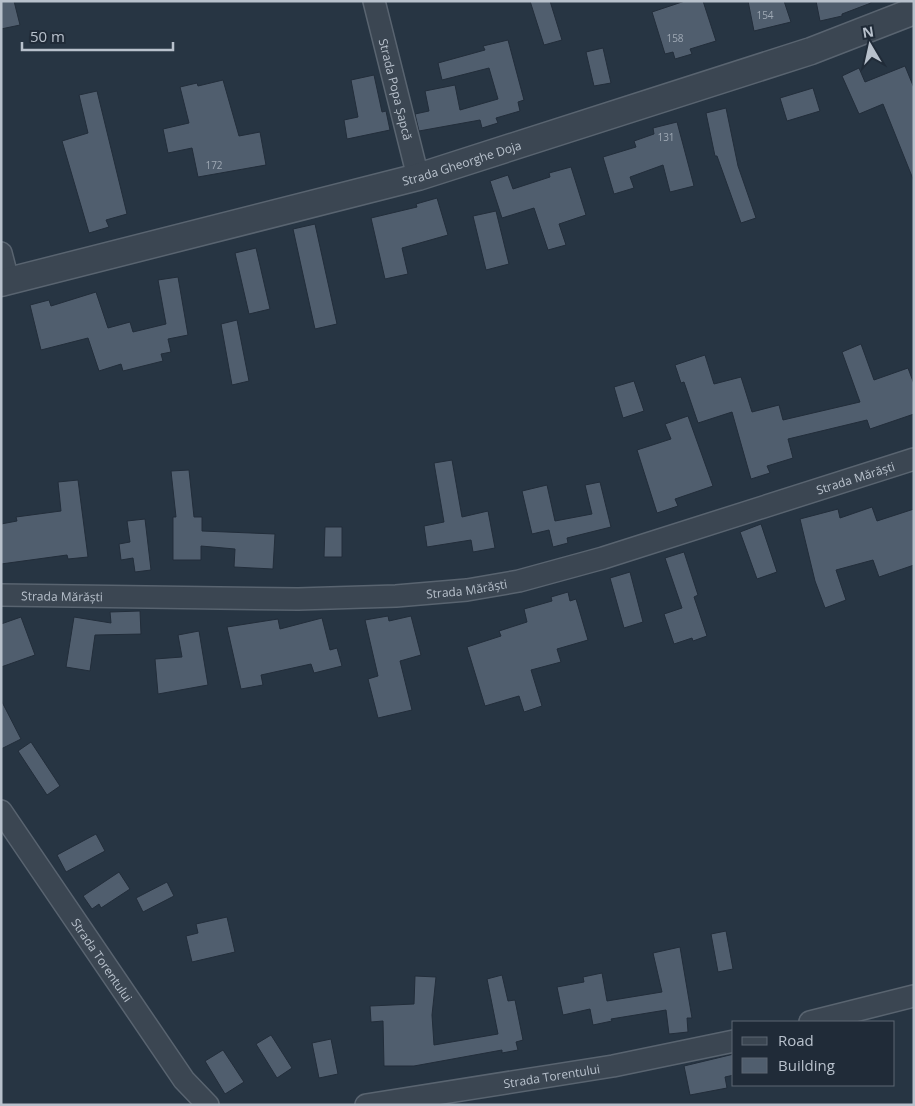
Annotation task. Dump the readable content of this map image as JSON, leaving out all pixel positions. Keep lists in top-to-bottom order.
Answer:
{
  "streets": {
    "street": [
      "Strada Popa Șapcă",
      "Strada Gheorghe Doja",
      "Strada Mărăști",
      "Strada Torentului"
    ]
  },
  "crossings": [
    ["Strada Popa Șapcă", "Strada Gheorghe Doja"]
  ],
  "house_numbers": [
    "154",
    "158",
    "131",
    "172"
  ],
  "legend": ["Road", "Building"],
  "scale_bar": "50 m",
  "north": "top"
}
